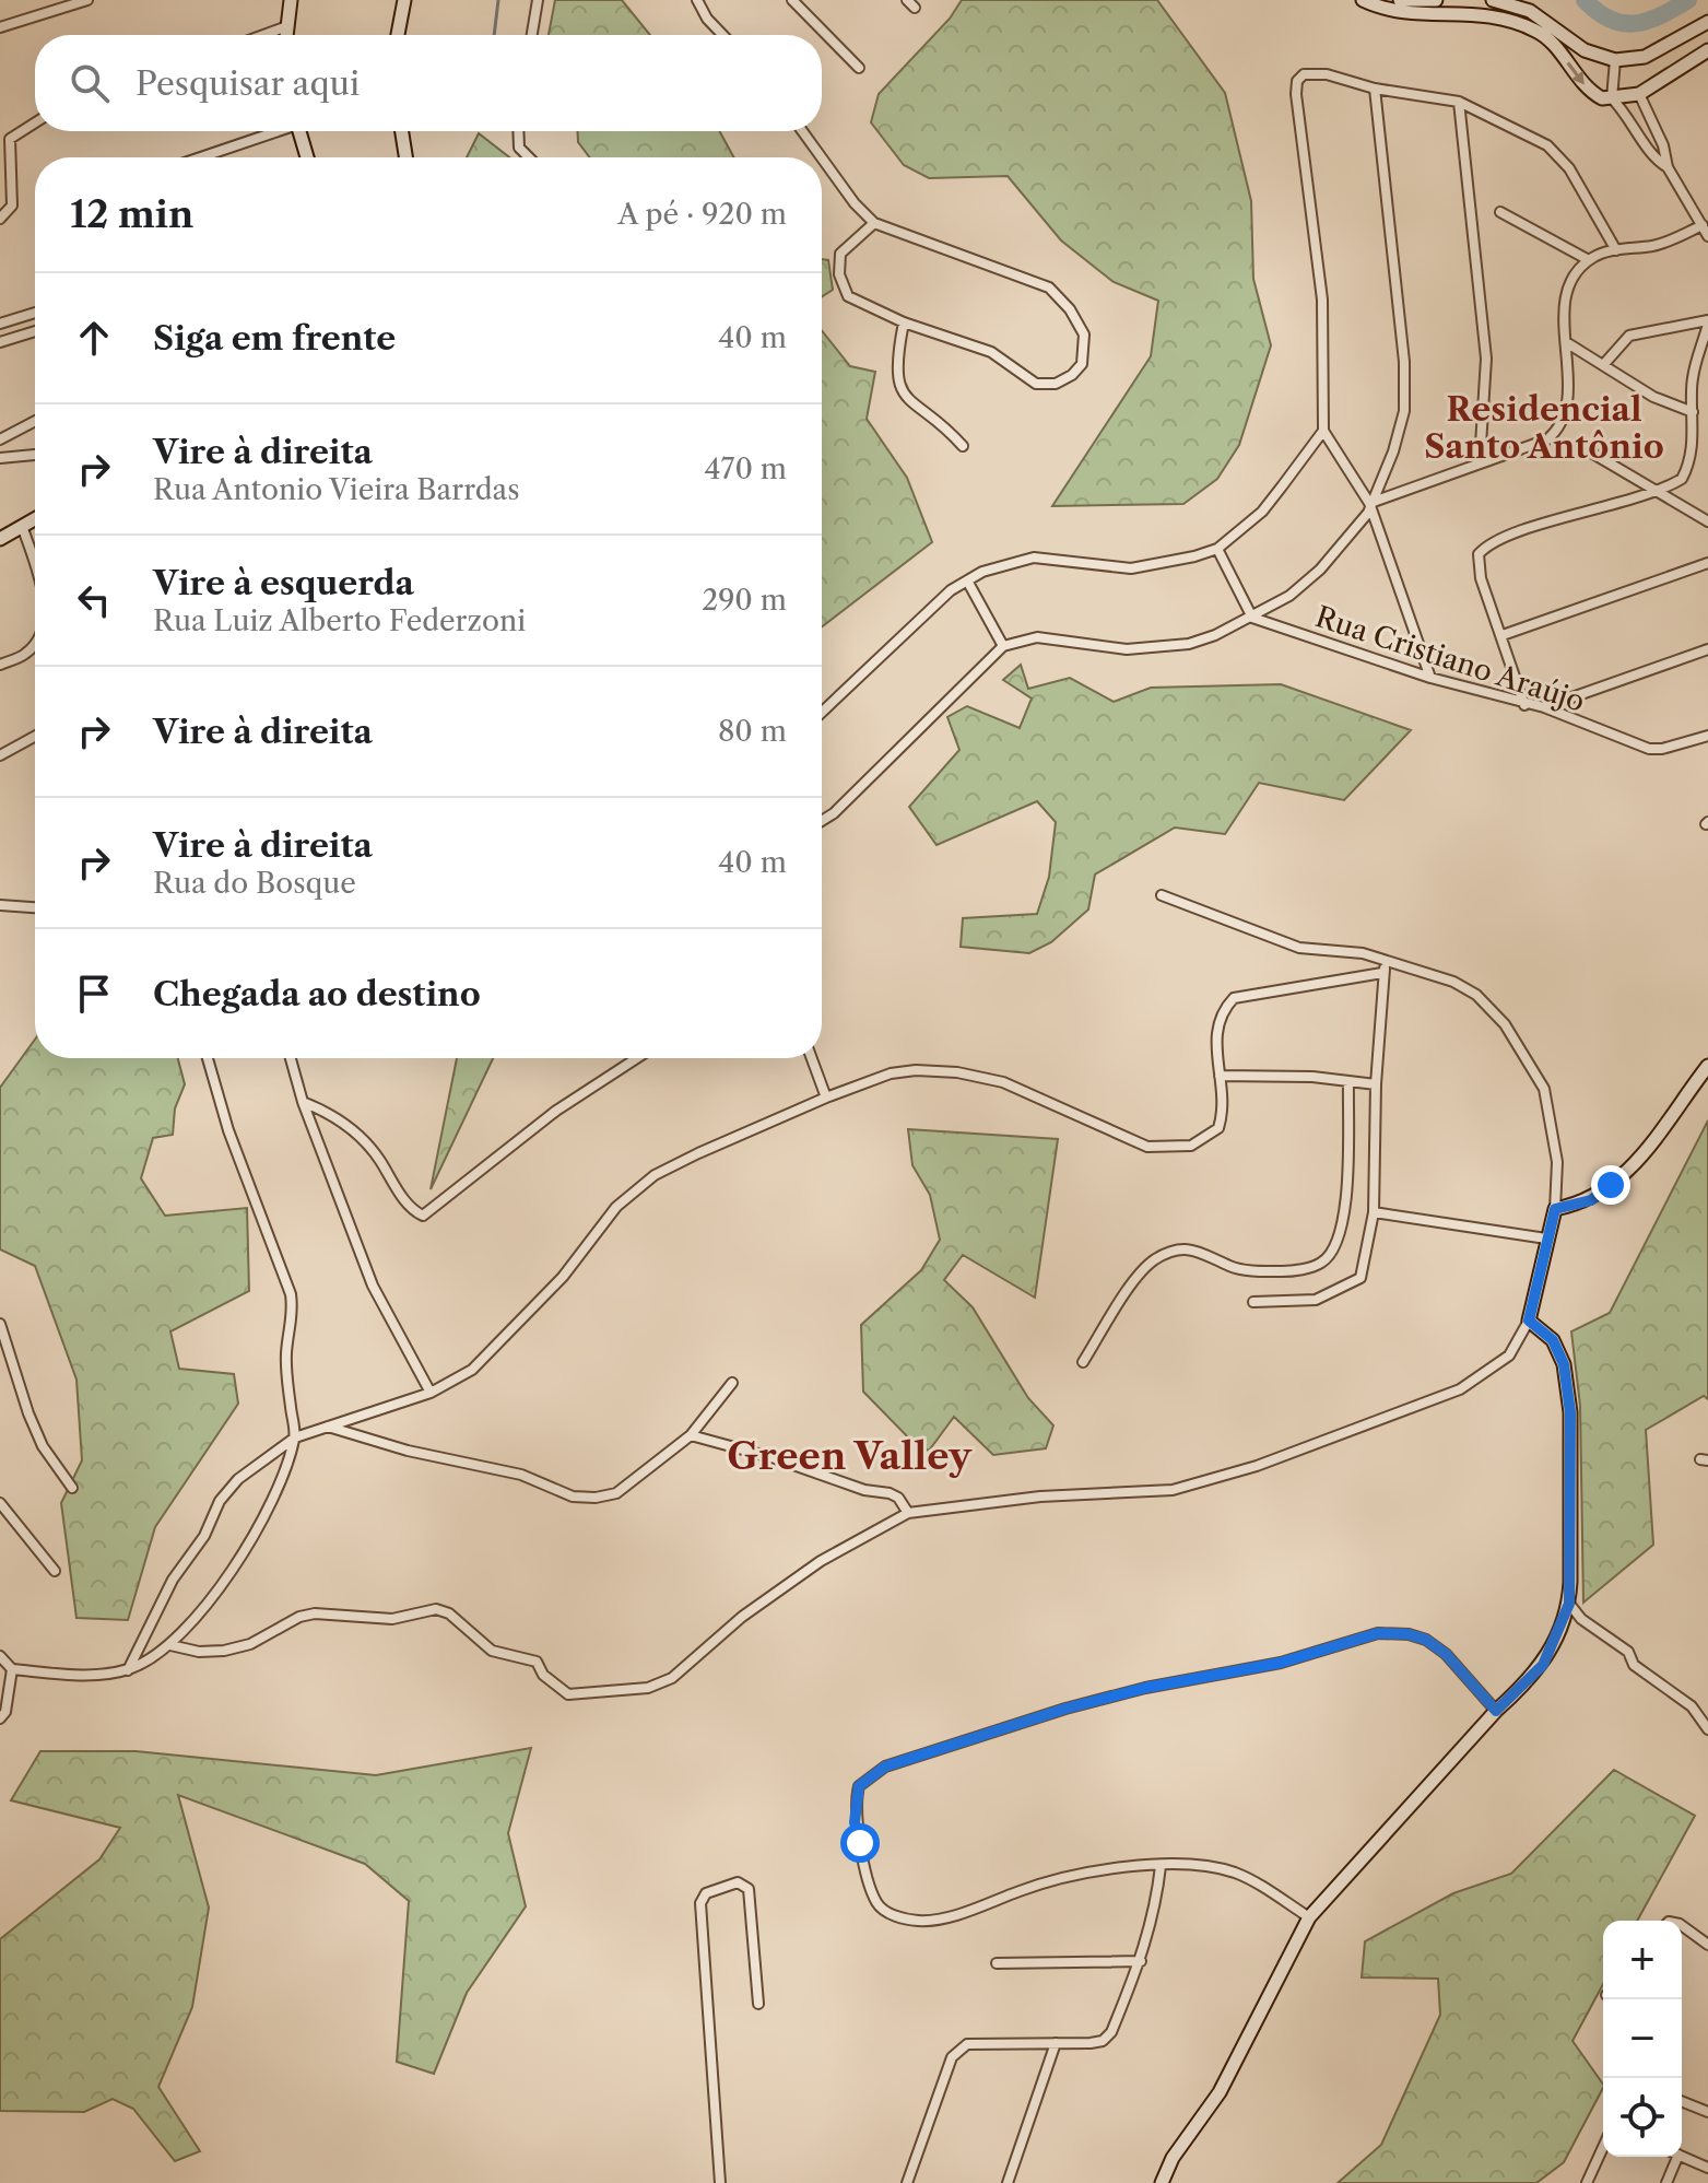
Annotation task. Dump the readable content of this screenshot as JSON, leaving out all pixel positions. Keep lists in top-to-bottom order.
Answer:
{
  "streets": {
    "street": ["Rua Cristiano Araújo"]
  },
  "districts": ["Residencial Santo Antônio", "Green Valley"],
  "page": {
    "search": "Pesquisar aqui",
    "heading": ["12 min", "A pé · 920 m"],
    "list": [
      ["Siga em frente", "40 m"],
      ["Vire à direita", "Rua Antonio Vieira Barrdas", "470 m"],
      ["Vire à esquerda", "Rua Luiz Alberto Federzoni", "290 m"],
      ["Vire à direita", "80 m"],
      ["Vire à direita", "Rua do Bosque", "40 m"],
      "Chegada ao destino"
    ],
    "map_buttons": ["+", "−"]
  }
}
